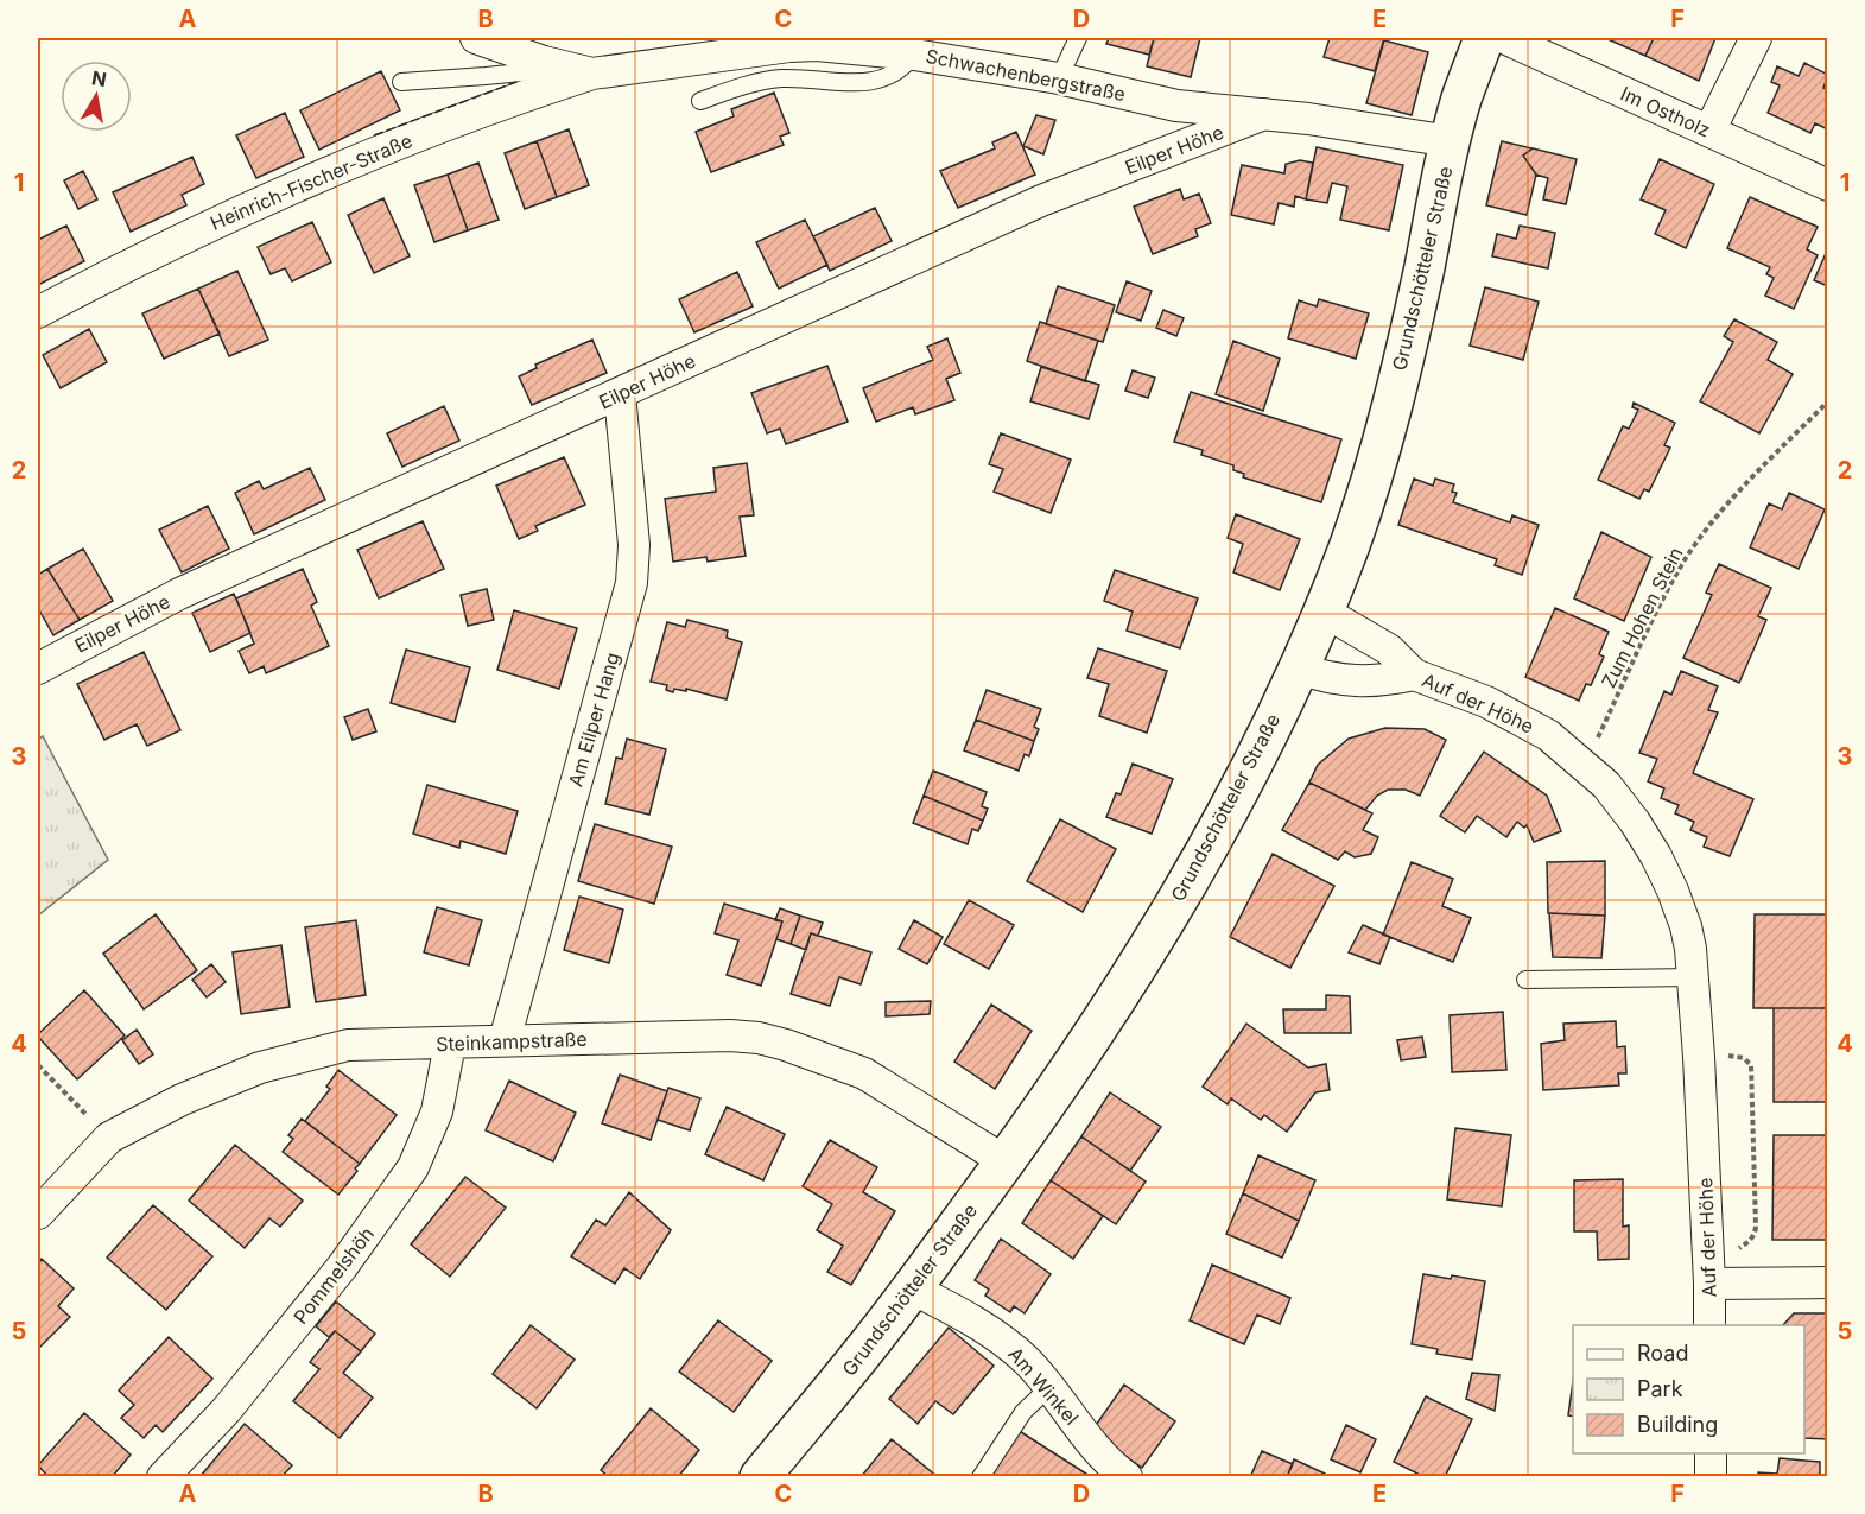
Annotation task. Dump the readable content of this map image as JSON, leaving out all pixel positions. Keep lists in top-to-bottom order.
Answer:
{
  "streets": {
    "main road": ["Grundschötteler Straße"],
    "street": [
      "Schwachenbergstraße",
      "Im Ostholz",
      "Eilper Höhe",
      "Heinrich-Fischer-Straße",
      "Auf der Höhe",
      "Am Eilper Hang",
      "Steinkampstraße",
      "Pommelshöh",
      "Am Winkel"
    ],
    "path": ["Zum Hohen Stein"]
  },
  "crossings": [
    ["Schwachenbergstraße", "Eilper Höhe"],
    ["Schwachenbergstraße", "Heinrich-Fischer-Straße"],
    ["Schwachenbergstraße", "Grundschötteler Straße"],
    ["Eilper Höhe", "Am Eilper Hang"],
    ["Grundschötteler Straße", "Auf der Höhe"],
    ["Grundschötteler Straße", "Steinkampstraße"],
    ["Grundschötteler Straße", "Am Winkel"],
    ["Zum Hohen Stein", "Auf der Höhe"],
    ["Am Eilper Hang", "Steinkampstraße"],
    ["Steinkampstraße", "Pommelshöh"]
  ],
  "legend": ["Road", "Park", "Building"],
  "north": "top",
  "grid": {
    "columns": [
      "A",
      "B",
      "C",
      "D",
      "E",
      "F"
    ],
    "rows": [
      "1",
      "2",
      "3",
      "4",
      "5"
    ]
  }
}
